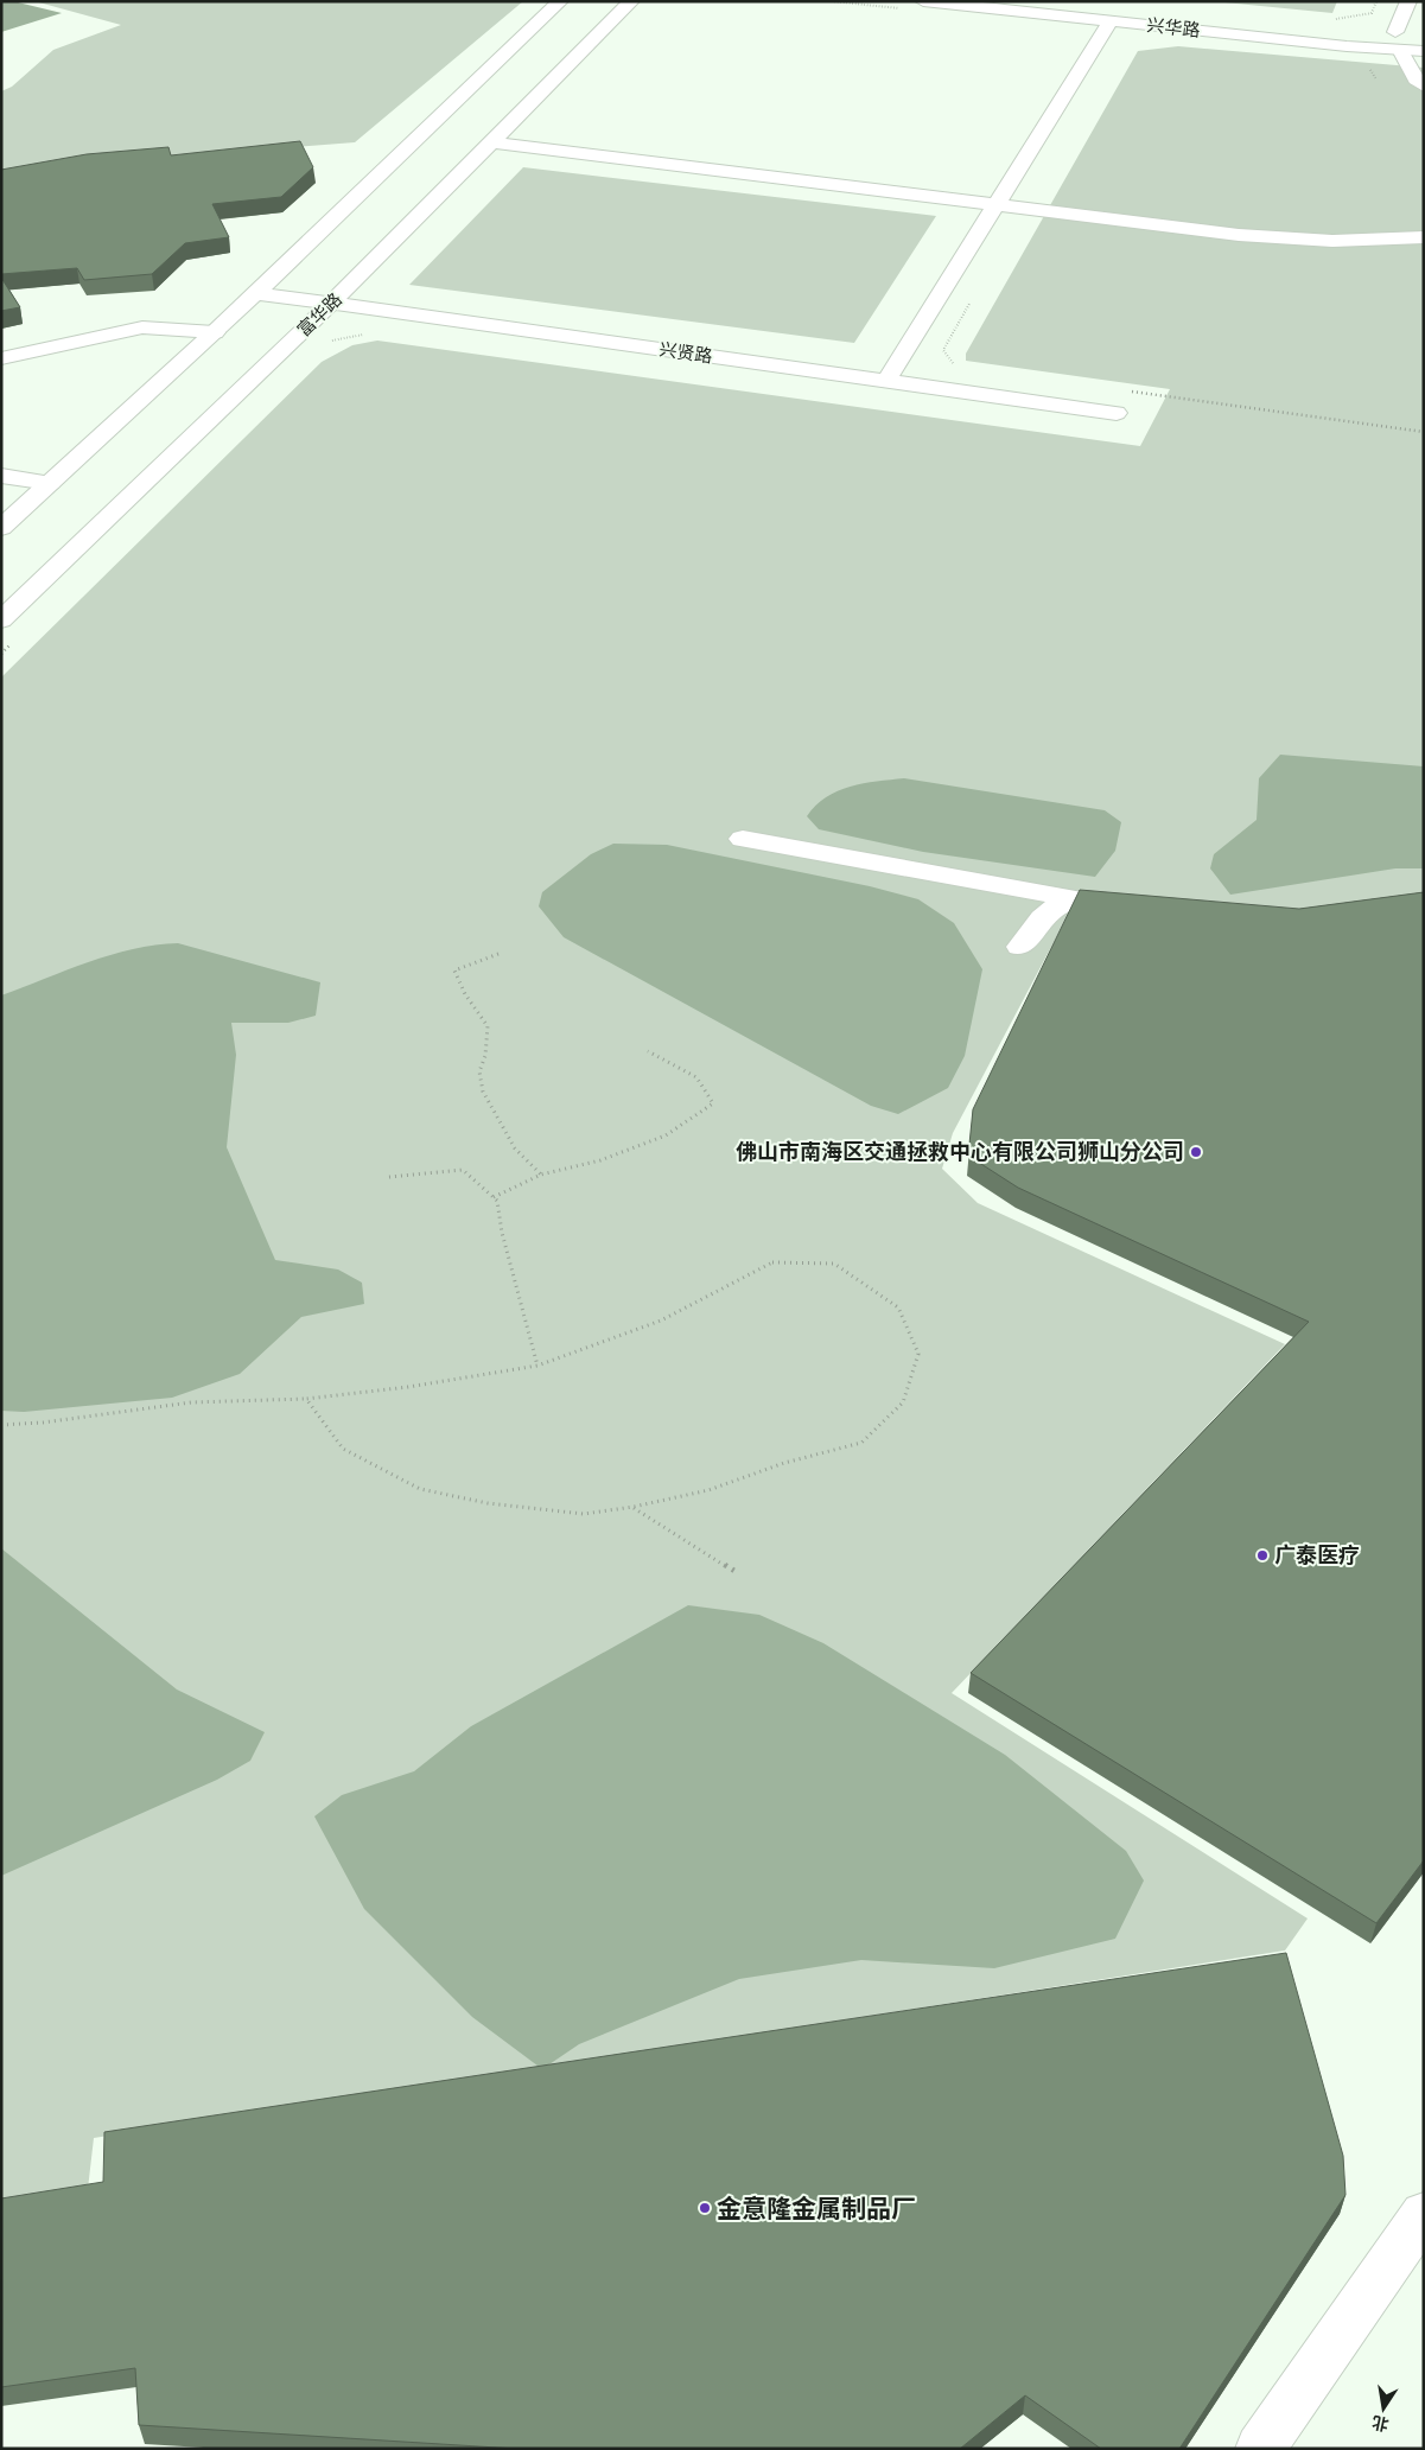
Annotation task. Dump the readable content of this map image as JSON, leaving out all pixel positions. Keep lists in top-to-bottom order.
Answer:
{
  "streets": {
    "street": ["兴华路", "富华路", "兴贤路"]
  },
  "crossings": [
    ["富华路", "兴贤路"]
  ],
  "places": ["佛山市南海区交通拯救中心有限公司狮山分公司", "广泰医疗", "金意隆金属制品厂"],
  "north": "bottom"
}
